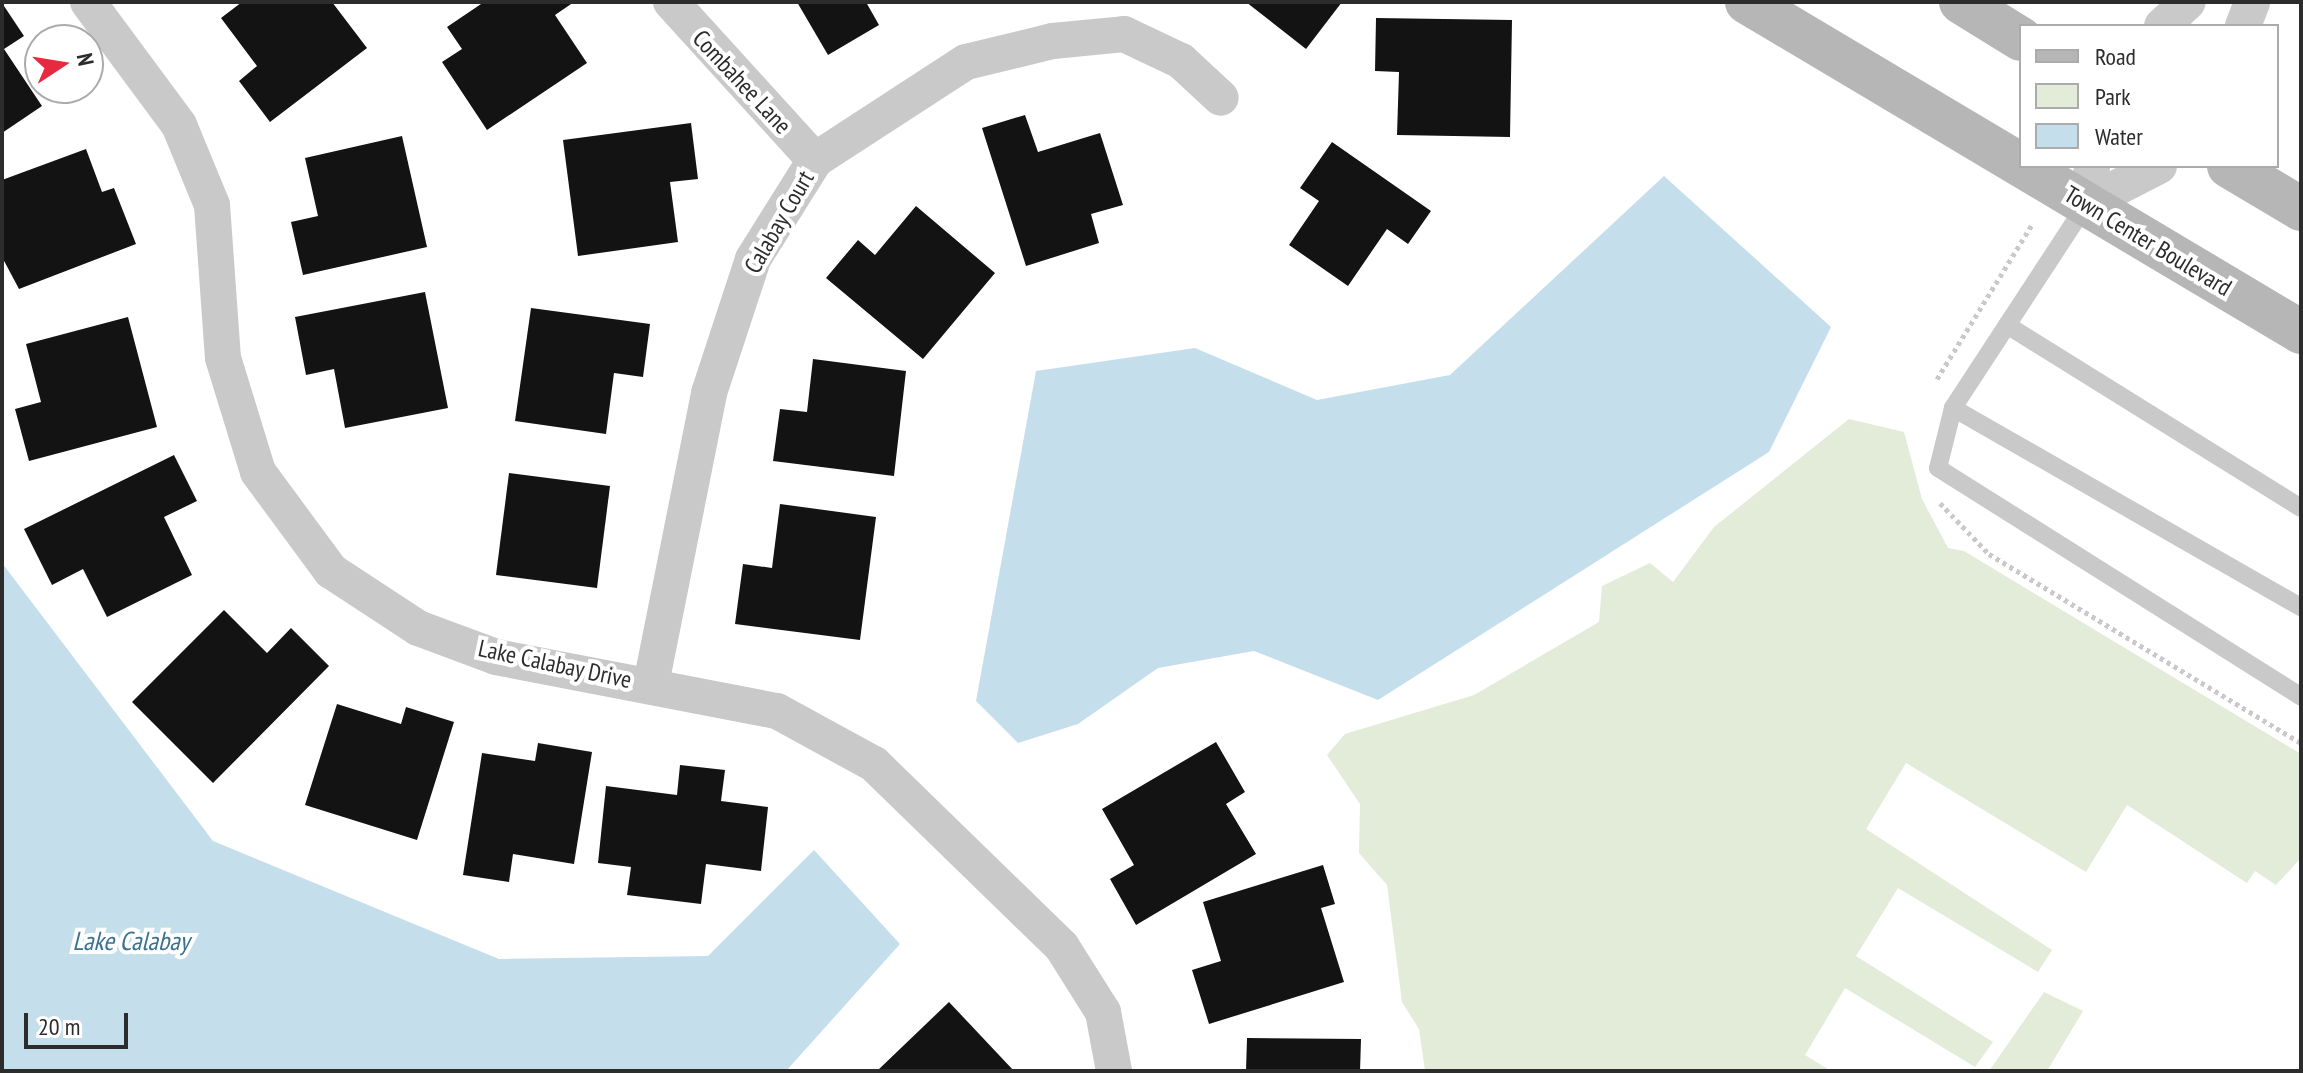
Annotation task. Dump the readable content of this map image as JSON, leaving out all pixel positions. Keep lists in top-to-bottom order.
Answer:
{
  "streets": {
    "street": [
      "Combahee Lane",
      "Calabay Court",
      "Town Center Boulevard",
      "Lake Calabay Drive"
    ]
  },
  "crossings": [
    ["Combahee Lane", "Calabay Court"],
    ["Calabay Court", "Lake Calabay Drive"]
  ],
  "water": ["Lake Calabay"],
  "legend": ["Road", "Park", "Water"],
  "scale_bar": "20 m",
  "north": "right"
}
